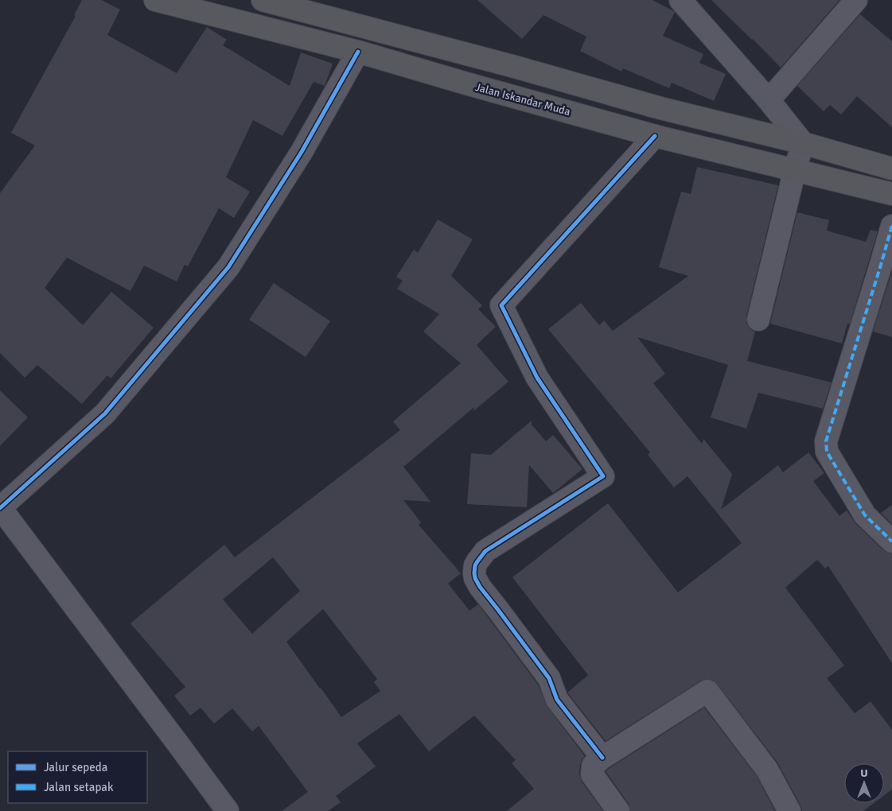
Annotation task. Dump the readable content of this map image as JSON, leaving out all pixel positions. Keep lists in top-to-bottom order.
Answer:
{
  "streets": {
    "highway": ["Jalan Iskandar Muda"]
  },
  "legend": ["Jalur sepeda", "Jalan setapak"],
  "north": "top"
}
